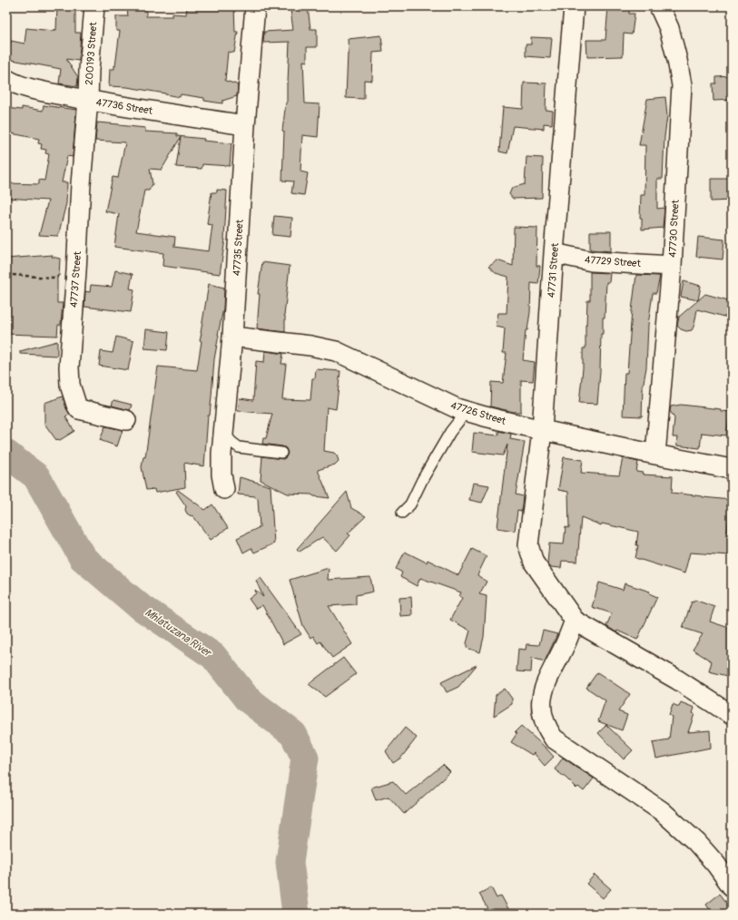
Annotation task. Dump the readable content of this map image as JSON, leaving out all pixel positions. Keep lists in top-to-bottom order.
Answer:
{
  "streets": {
    "street": [
      "200193 Street",
      "47736 Street",
      "47730 Street",
      "47735 Street",
      "47729 Street",
      "47731 Street",
      "47737 Street",
      "47726 Street"
    ]
  },
  "crossings": [
    ["200193 Street", "47736 Street"],
    ["200193 Street", "47737 Street"],
    ["47736 Street", "47735 Street"],
    ["47736 Street", "47737 Street"],
    ["47730 Street", "47729 Street"],
    ["47730 Street", "47726 Street"],
    ["47735 Street", "47726 Street"],
    ["47729 Street", "47731 Street"],
    ["47731 Street", "47726 Street"]
  ],
  "water": ["Mhlatuzana River"]
}
